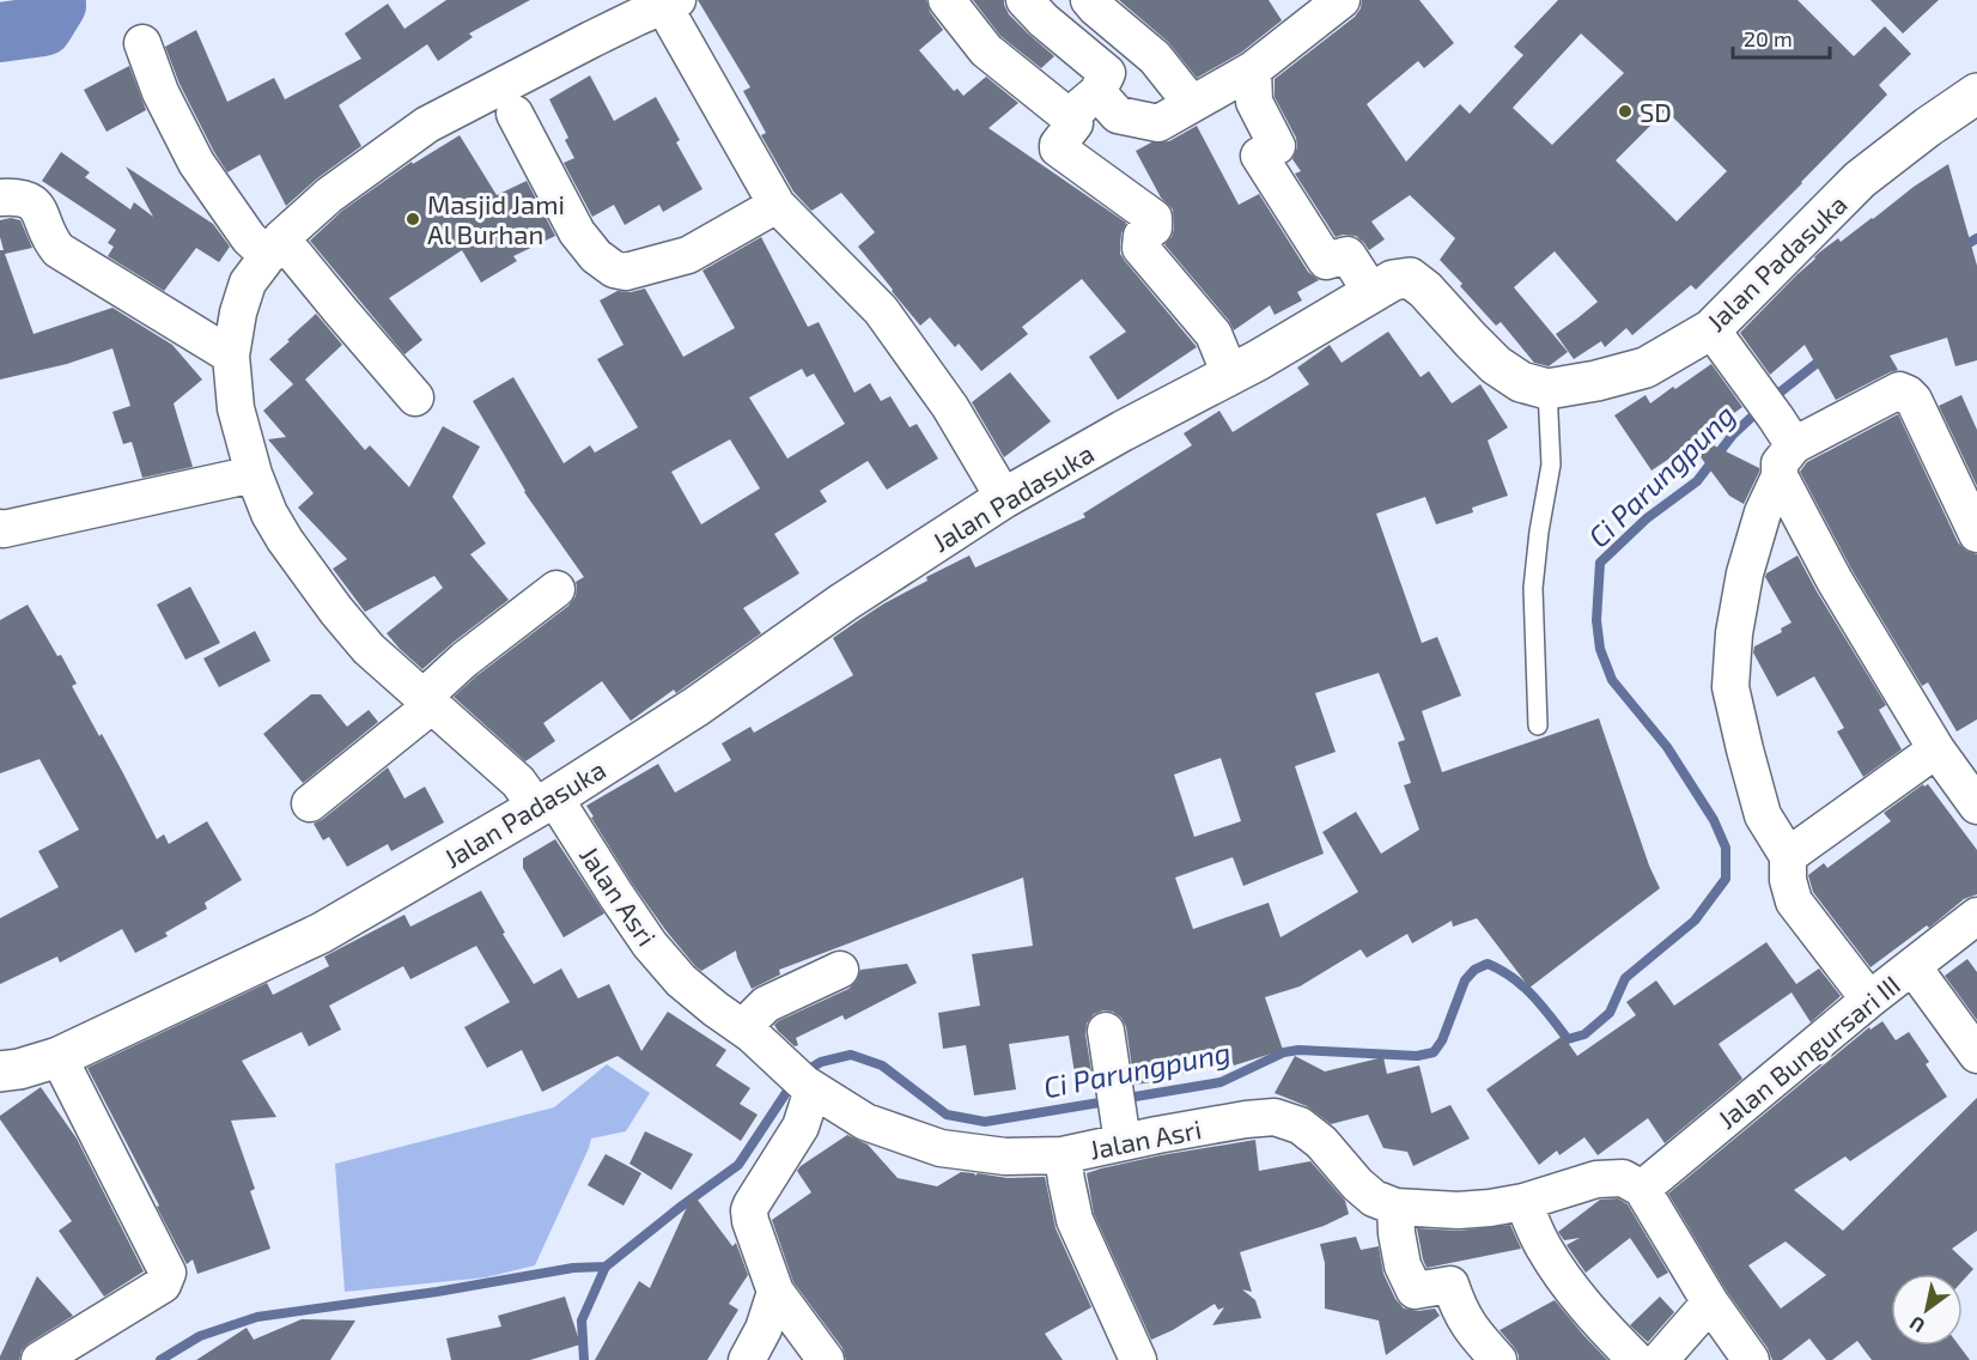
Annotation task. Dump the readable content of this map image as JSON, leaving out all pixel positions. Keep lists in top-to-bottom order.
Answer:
{
  "streets": {
    "street": ["Jalan Padasuka", "Jalan Asri", "Jalan Bungursari III"]
  },
  "crossings": [
    ["Jalan Padasuka", "Jalan Asri"],
    ["Jalan Asri", "Jalan Bungursari III"]
  ],
  "water": ["Ci Parungpung"],
  "places": ["SD", "Masjid Jami Al Burhan"],
  "scale_bar": "20 m",
  "north": "bottom left"
}
